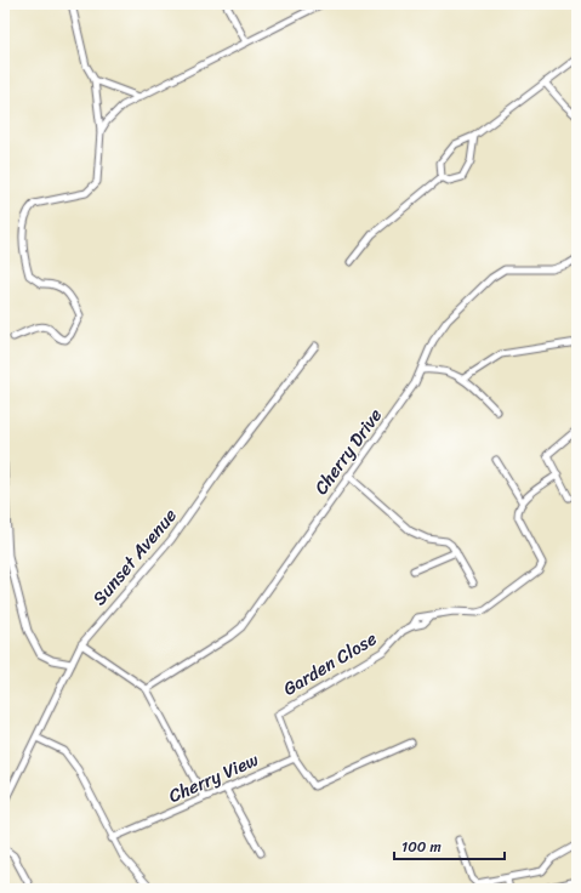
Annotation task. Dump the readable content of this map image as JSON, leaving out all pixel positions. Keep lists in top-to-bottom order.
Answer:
{
  "streets": {
    "street": [
      "Cherry Drive",
      "Sunset Avenue",
      "Garden Close",
      "Cherry View"
    ]
  },
  "crossings": [
    ["Garden Close", "Cherry View"]
  ],
  "scale_bar": "100 m"
}
